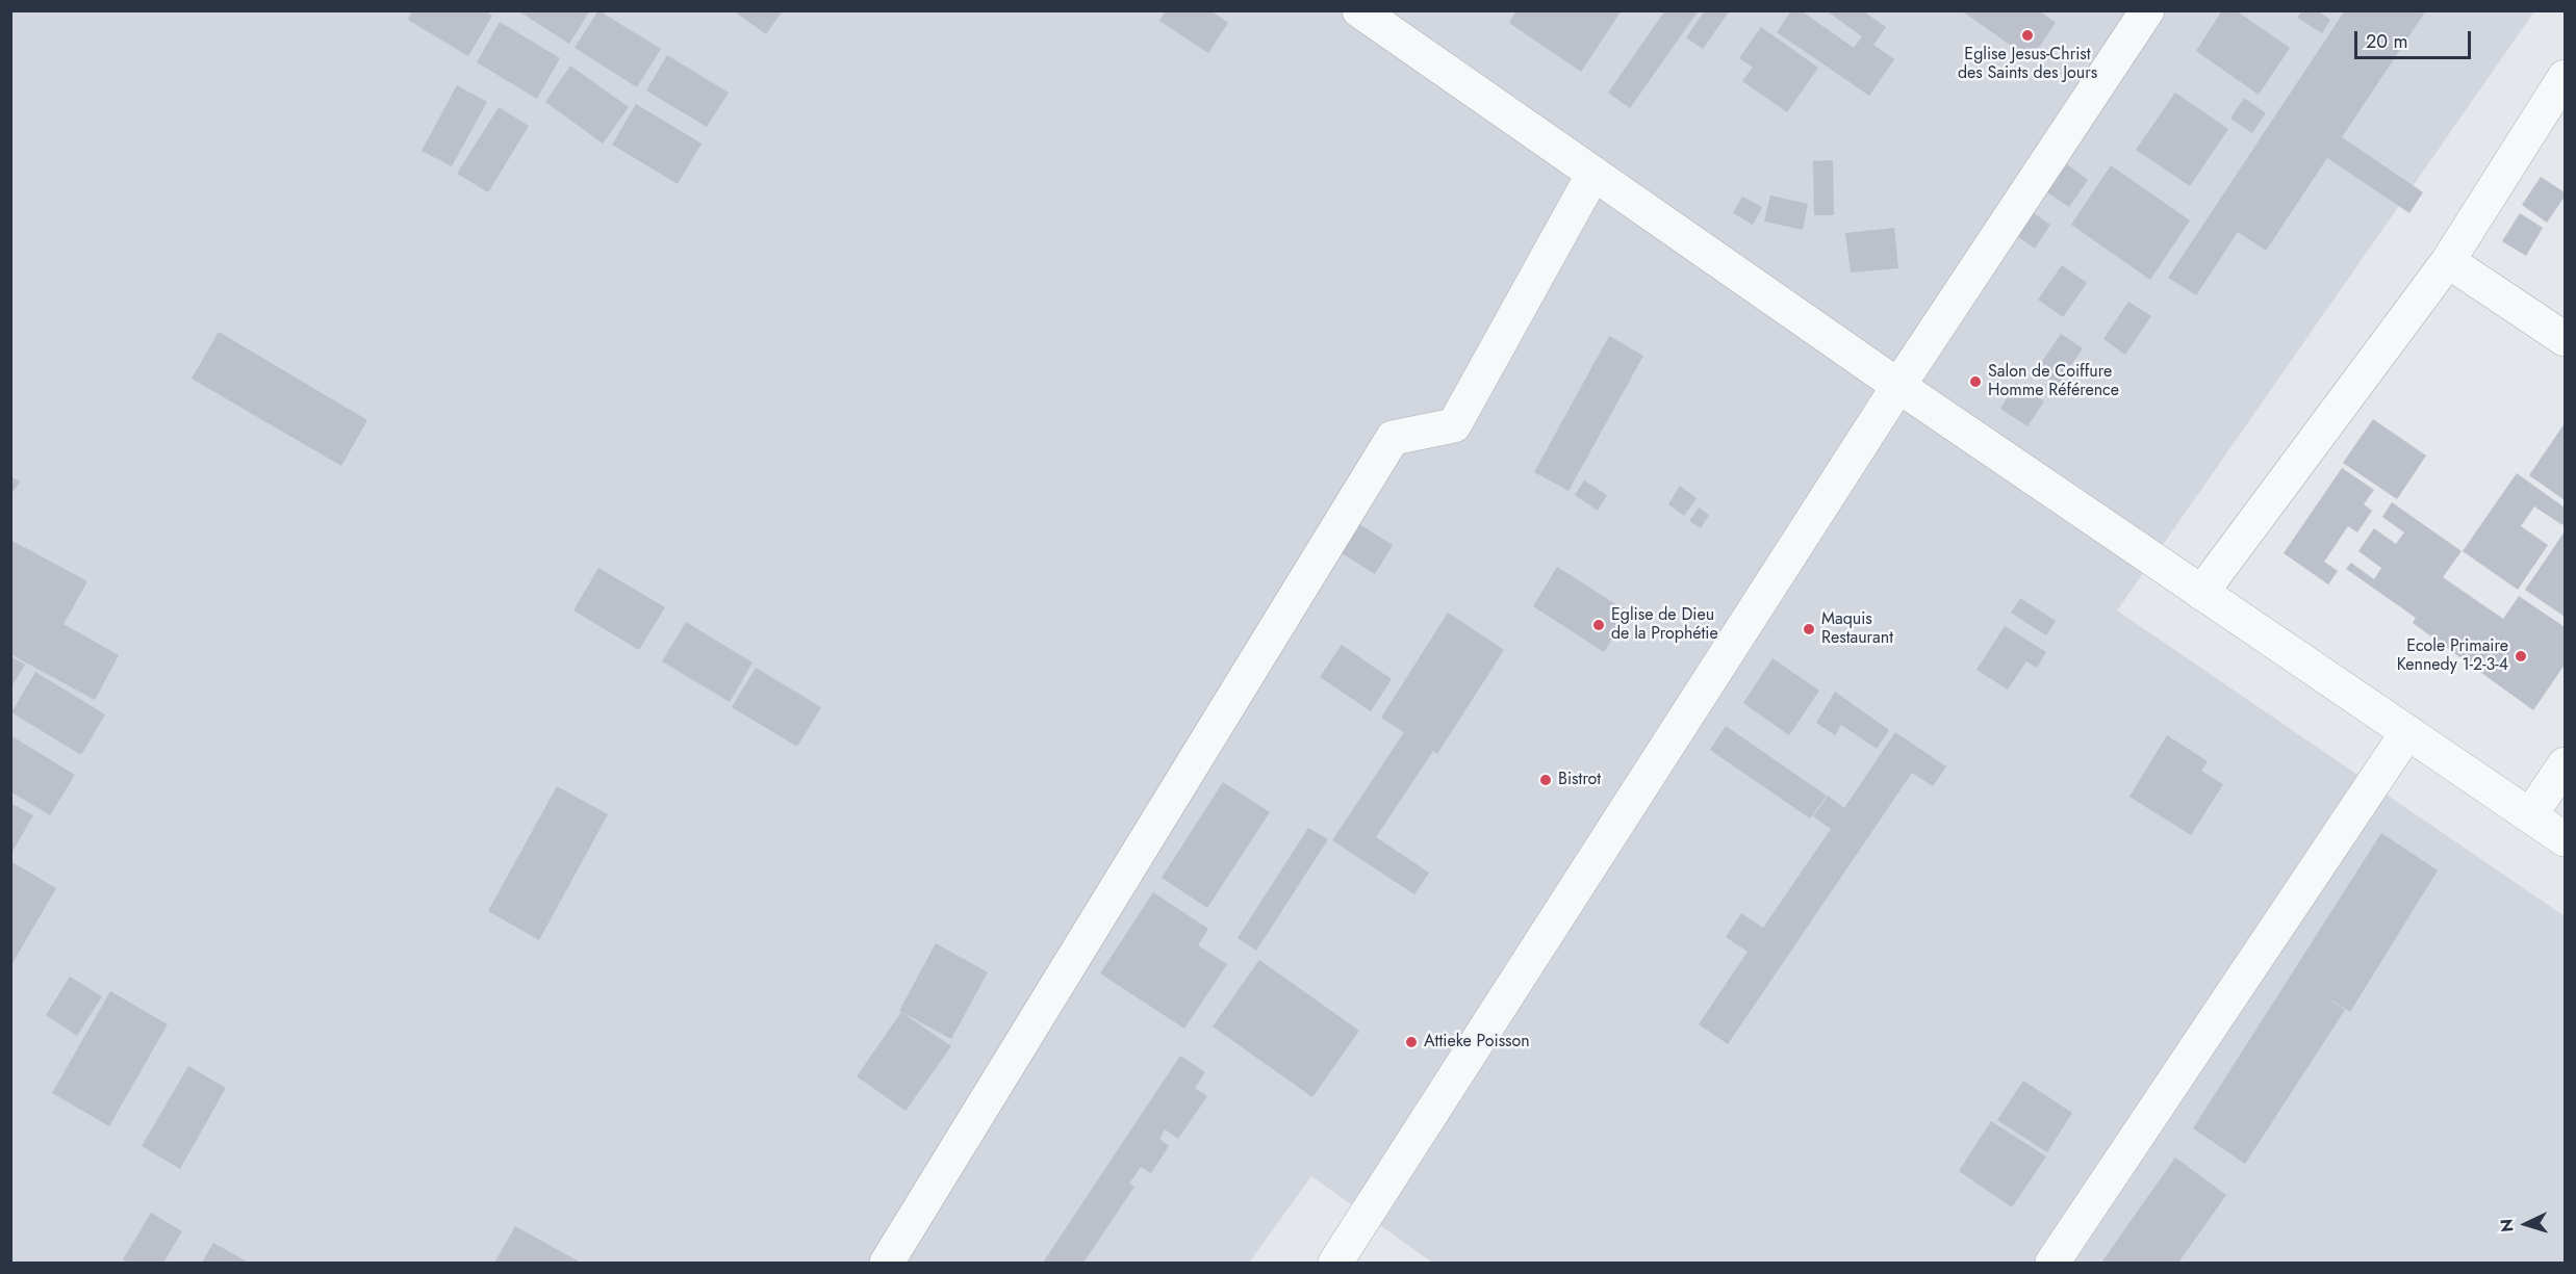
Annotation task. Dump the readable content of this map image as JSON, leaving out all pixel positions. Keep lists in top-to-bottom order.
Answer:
{
  "places": [
    "Eglise Jesus-Christ des Saints des Jours",
    "Salon de Coiffure Homme Référence",
    "Eglise de Dieu de la Prophétie",
    "Maquis Restaurant",
    "Ecole Primaire Kennedy 1-2-3-4",
    "Bistrot",
    "Attieke Poisson"
  ],
  "scale_bar": "20 m",
  "north": "left"
}
